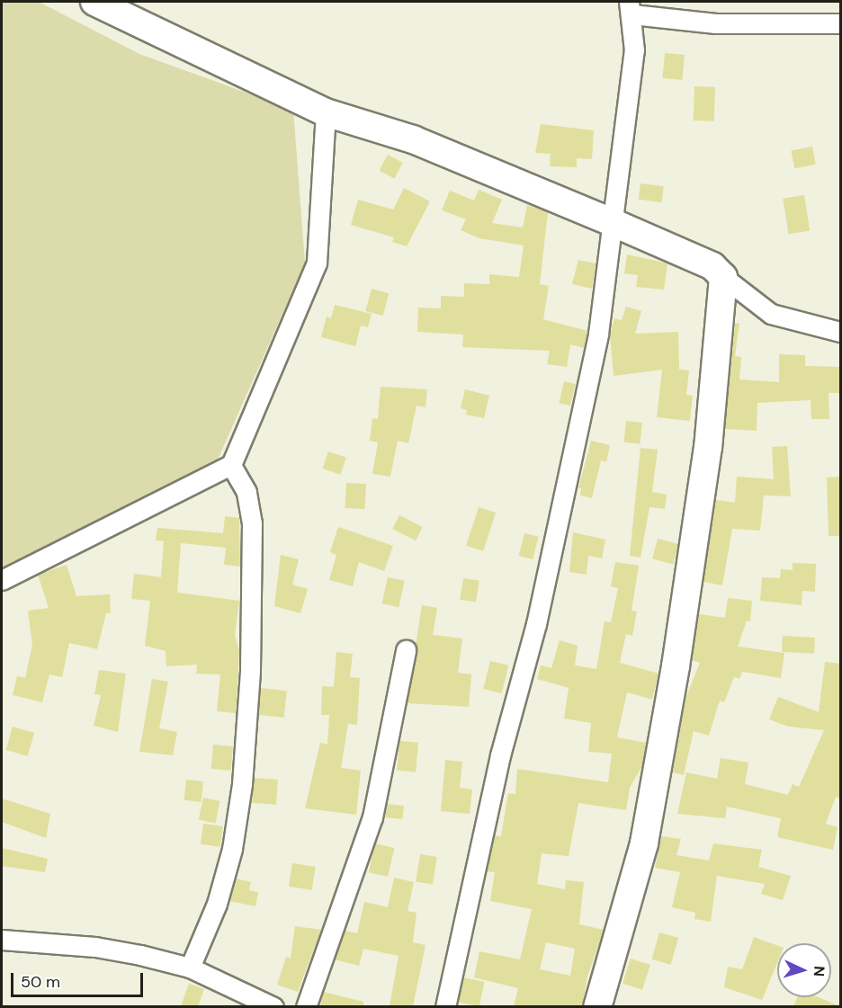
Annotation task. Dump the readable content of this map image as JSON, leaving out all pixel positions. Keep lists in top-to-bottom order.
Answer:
{
  "scale_bar": "50 m",
  "north": "right"
}
